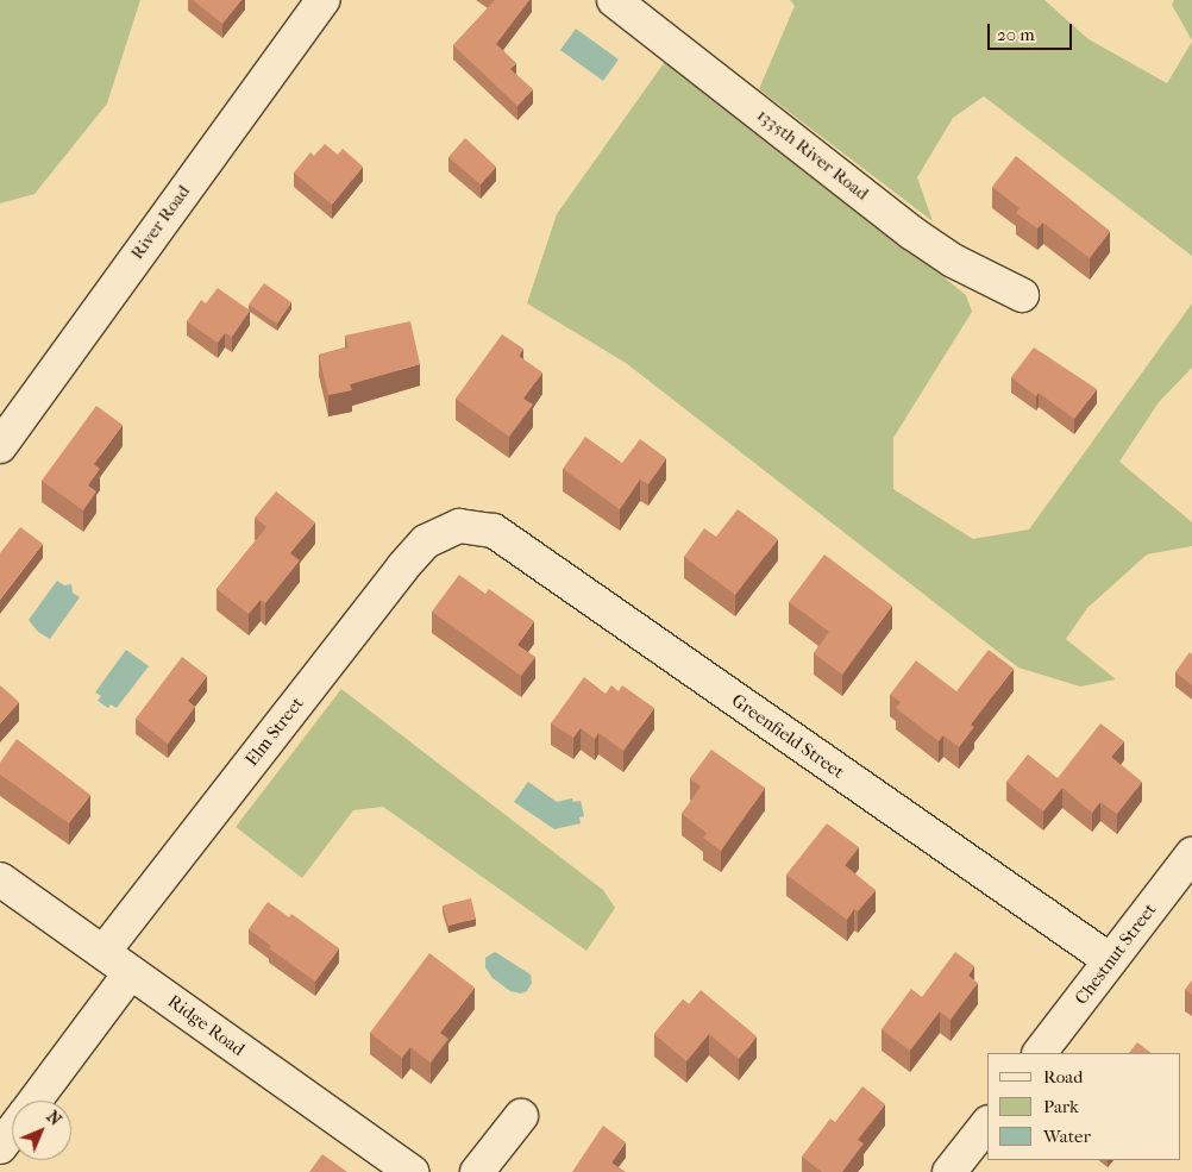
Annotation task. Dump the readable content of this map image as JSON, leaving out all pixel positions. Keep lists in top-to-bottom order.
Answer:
{
  "streets": {
    "street": [
      "1335th River Road",
      "River Road",
      "Elm Street",
      "Greenfield Street",
      "Chestnut Street",
      "Ridge Road"
    ]
  },
  "crossings": [
    ["Elm Street", "Greenfield Street"],
    ["Elm Street", "Ridge Road"],
    ["Greenfield Street", "Chestnut Street"]
  ],
  "legend": ["Road", "Park", "Water"],
  "scale_bar": "20 m",
  "north": "top right"
}
